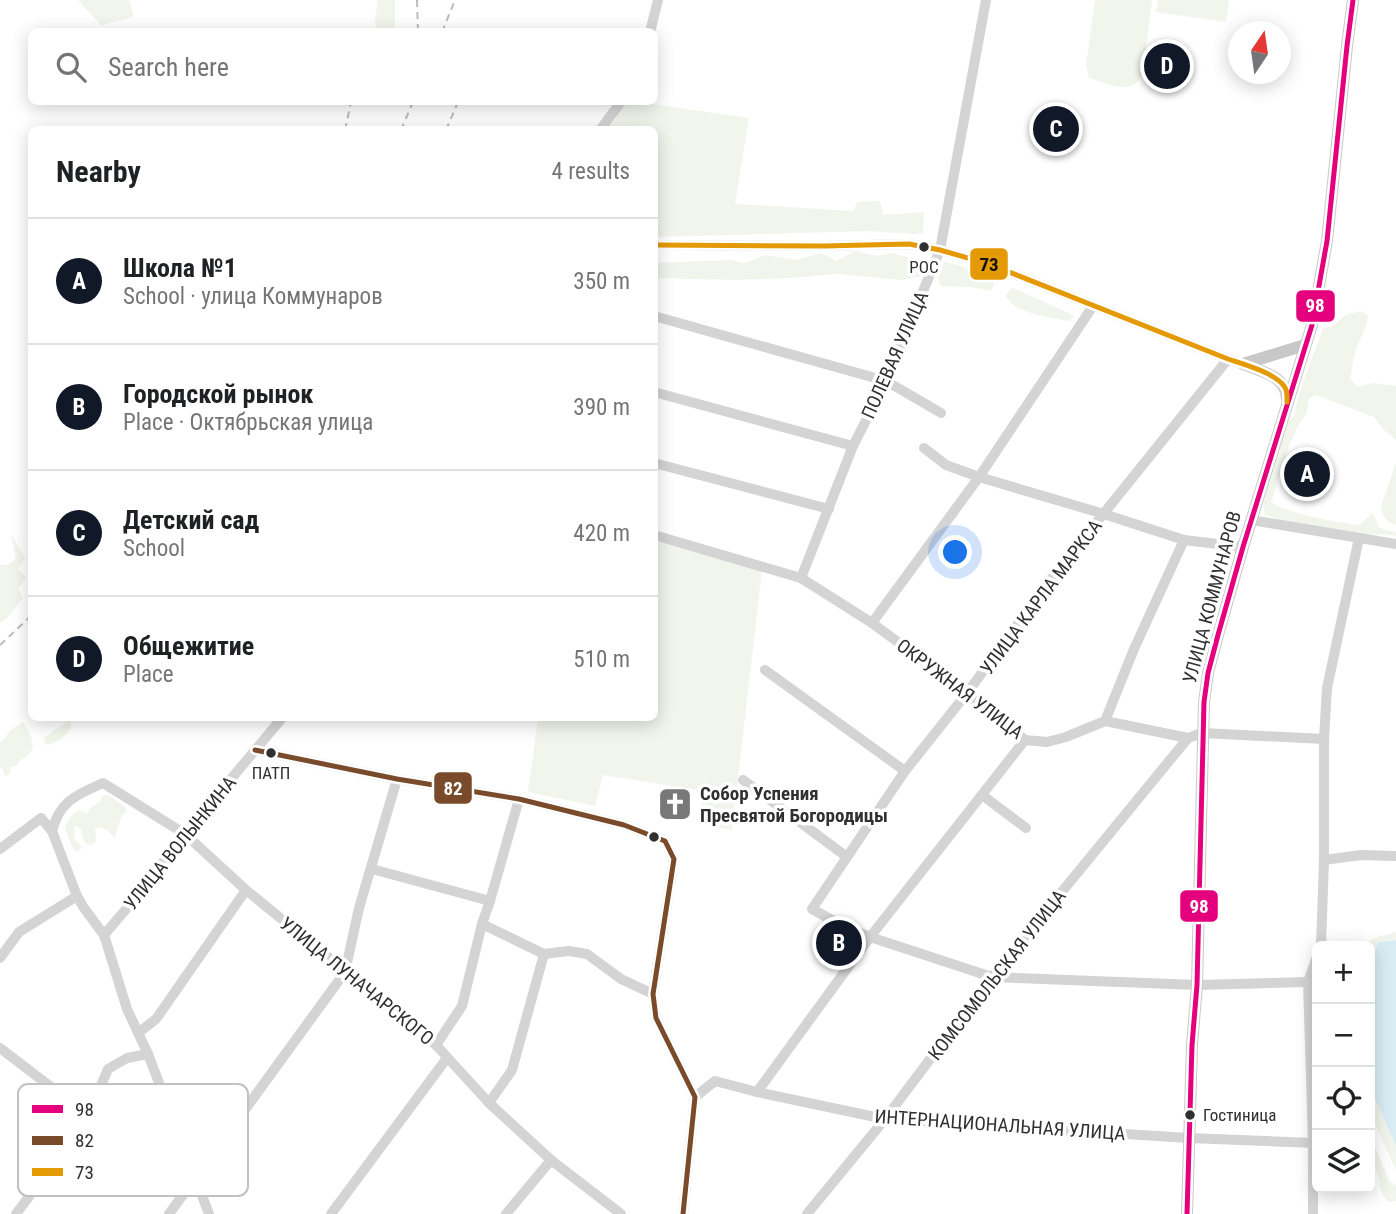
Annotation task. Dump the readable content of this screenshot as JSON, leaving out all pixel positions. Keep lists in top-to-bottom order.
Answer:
{
  "streets": {
    "main road": ["УЛИЦА КОММУНАРОВ"],
    "street": [
      "ПОЛЕВАЯ УЛИЦА",
      "УЛИЦА КАРЛА МАРКСА",
      "ОКРУЖНАЯ УЛИЦА",
      "УЛИЦА ВОЛЫНКИНА",
      "КОМСОМОЛЬСКАЯ УЛИЦА",
      "УЛИЦА ЛУНАЧАРСКОГО",
      "ИНТЕРНАЦИОНАЛЬНАЯ УЛИЦА"
    ]
  },
  "crossings": [
    ["ПОЛЕВАЯ УЛИЦА", "ОКРУЖНАЯ УЛИЦА"],
    ["УЛИЦА КАРЛА МАРКСА", "ОКРУЖНАЯ УЛИЦА"],
    ["УЛИЦА КОММУНАРОВ", "ИНТЕРНАЦИОНАЛЬНАЯ УЛИЦА"],
    ["УЛИЦА ВОЛЫНКИНА", "УЛИЦА ЛУНАЧАРСКОГО"],
    ["КОМСОМОЛЬСКАЯ УЛИЦА", "ИНТЕРНАЦИОНАЛЬНАЯ УЛИЦА"]
  ],
  "places": {
    "other": ["РОС", "ПАТП", "Гостиница"],
    "church": ["Собор Успения Пресвятой Богородицы"]
  },
  "lines": ["transit line 98", "transit line 73", "transit line 82"],
  "legend": ["98", "82", "73"],
  "north": "top",
  "page": {
    "search": "Search here",
    "pins": [
      "D",
      "C",
      "A",
      "B"
    ],
    "heading": ["Nearby", "4 results"],
    "list": [
      {
        "mark": "A",
        "name": "Школа №1",
        "note": "School · улица Коммунаров",
        "value": "350 m"
      },
      {
        "mark": "B",
        "name": "Городской рынок",
        "note": "Place · Октябрьская улица",
        "value": "390 m"
      },
      {
        "mark": "C",
        "name": "Детский сад",
        "note": "School",
        "value": "420 m"
      },
      {
        "mark": "D",
        "name": "Общежитие",
        "note": "Place",
        "value": "510 m"
      }
    ],
    "map_buttons": ["+", "−"]
  }
}
